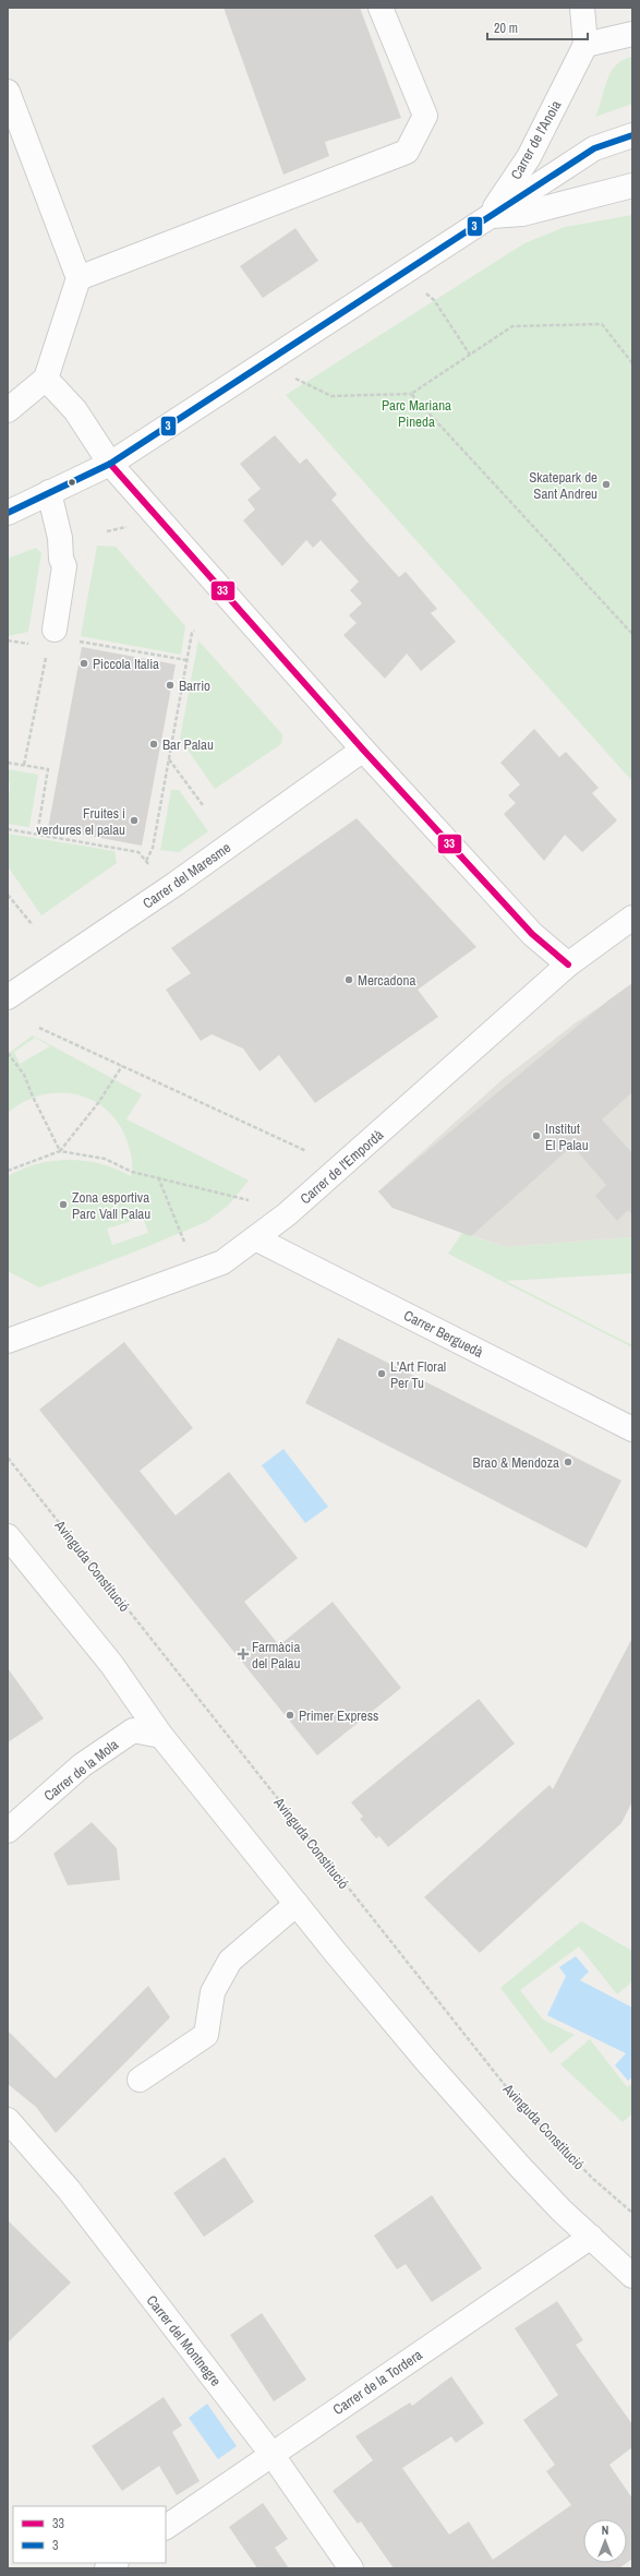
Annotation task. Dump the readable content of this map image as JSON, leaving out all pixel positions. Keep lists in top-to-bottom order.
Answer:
{
  "streets": {
    "street": [
      "Carrer de l'Anoia",
      "Carrer del Maresme",
      "Carrer de l'Empordà",
      "Carrer Berguedà",
      "Carrer de la Mola",
      "Carrer del Montnegre",
      "Carrer de la Tordera"
    ],
    "path": ["Avinguda Constitució"]
  },
  "crossings": [
    ["Carrer de l'Empordà", "Carrer Berguedà"],
    ["Carrer del Montnegre", "Carrer de la Tordera"]
  ],
  "parks": ["Parc Mariana Pineda"],
  "places": {
    "other": [
      "Skatepark de Sant Andreu",
      "Piccola Italia",
      "Barrio",
      "Bar Palau",
      "Fruites i verdures el palau",
      "Mercadona",
      "Institut El Palau",
      "Zona esportiva Parc Vall Palau",
      "L'Art Floral Per Tu",
      "Brao & Mendoza",
      "Primer Express"
    ],
    "health": ["Farmàcia del Palau"]
  },
  "lines": ["transit line 3", "transit line 33"],
  "legend": ["33", "3"],
  "scale_bar": "20 m",
  "north": "top"
}
